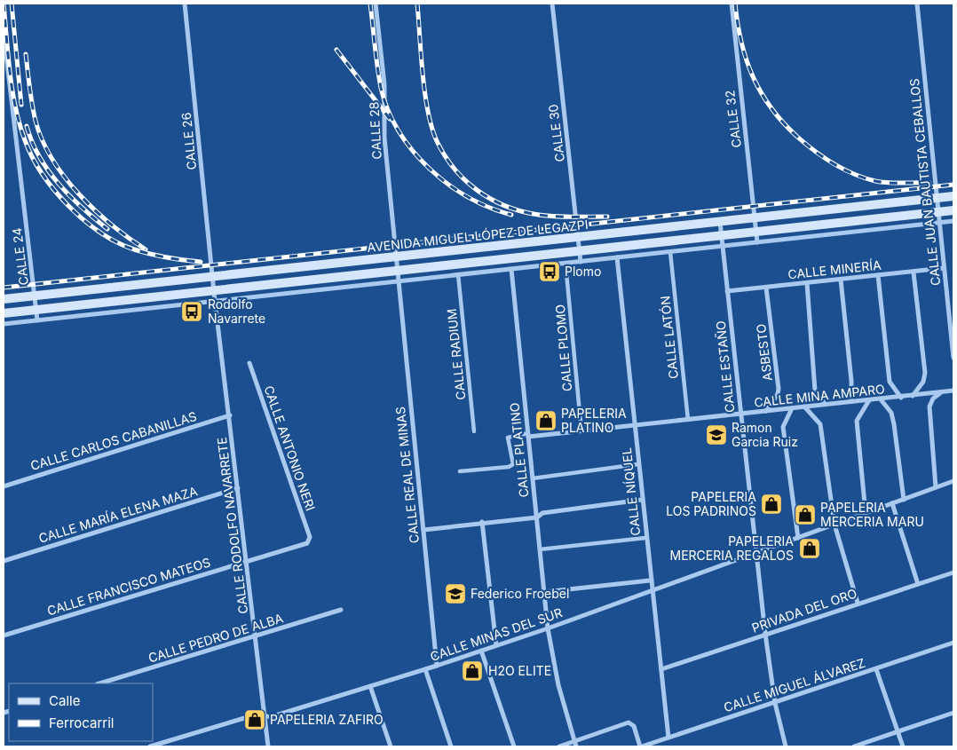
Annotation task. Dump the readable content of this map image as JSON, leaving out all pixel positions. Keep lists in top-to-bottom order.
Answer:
{
  "streets": {
    "main road": ["AVENIDA MIGUEL LÓPEZ DE LEGAZPI"],
    "street": [
      "CALLE 32",
      "CALLE 28",
      "CALLE 30",
      "CALLE 26",
      "CALLE JUAN BAUTISTA CEBALLOS",
      "CALLE 24",
      "CALLE MINERÍA",
      "CALLE LATÓN",
      "CALLE PLOMO",
      "ASBESTO",
      "CALLE RADIUM",
      "CALLE ESTAÑO",
      "CALLE MINA AMPARO",
      "CALLE CARLOS CABANILLAS",
      "CALLE ANTONIO NERI",
      "CALLE PLATINO",
      "CALLE REAL DE MINAS",
      "CALLE NÍQUEL",
      "CALLE MARÍA ELENA MAZA",
      "CALLE RODOLFO NAVARRETE",
      "CALLE FRANCISCO MATEOS",
      "PRIVADA DEL ORO",
      "CALLE MINAS DEL SUR",
      "CALLE PEDRO DE ALBA",
      "CALLE MIGUEL ÁLVAREZ"
    ]
  },
  "crossings": [
    ["CALLE 32", "AVENIDA MIGUEL LÓPEZ DE LEGAZPI"],
    ["CALLE 28", "AVENIDA MIGUEL LÓPEZ DE LEGAZPI"],
    ["CALLE 28", "CALLE REAL DE MINAS"],
    ["CALLE 30", "AVENIDA MIGUEL LÓPEZ DE LEGAZPI"],
    ["CALLE 26", "AVENIDA MIGUEL LÓPEZ DE LEGAZPI"],
    ["CALLE 26", "CALLE RODOLFO NAVARRETE"],
    ["CALLE JUAN BAUTISTA CEBALLOS", "AVENIDA MIGUEL LÓPEZ DE LEGAZPI"],
    ["CALLE JUAN BAUTISTA CEBALLOS", "CALLE MINERÍA"],
    ["AVENIDA MIGUEL LÓPEZ DE LEGAZPI", "CALLE 24"],
    ["AVENIDA MIGUEL LÓPEZ DE LEGAZPI", "CALLE ESTAÑO"],
    ["AVENIDA MIGUEL LÓPEZ DE LEGAZPI", "CALLE REAL DE MINAS"],
    ["AVENIDA MIGUEL LÓPEZ DE LEGAZPI", "CALLE RODOLFO NAVARRETE"],
    ["CALLE MINERÍA", "ASBESTO"],
    ["CALLE MINERÍA", "CALLE ESTAÑO"],
    ["CALLE LATÓN", "CALLE MINA AMPARO"],
    ["CALLE PLOMO", "CALLE MINA AMPARO"],
    ["ASBESTO", "CALLE MINA AMPARO"],
    ["CALLE ESTAÑO", "CALLE MINA AMPARO"],
    ["CALLE ESTAÑO", "PRIVADA DEL ORO"],
    ["CALLE ESTAÑO", "CALLE MINAS DEL SUR"],
    ["CALLE ESTAÑO", "CALLE MIGUEL ÁLVAREZ"],
    ["CALLE MINA AMPARO", "CALLE PLATINO"],
    ["CALLE MINA AMPARO", "CALLE NÍQUEL"],
    ["CALLE CARLOS CABANILLAS", "CALLE RODOLFO NAVARRETE"],
    ["CALLE ANTONIO NERI", "CALLE FRANCISCO MATEOS"],
    ["CALLE PLATINO", "CALLE MINAS DEL SUR"],
    ["CALLE REAL DE MINAS", "CALLE MINAS DEL SUR"],
    ["CALLE NÍQUEL", "PRIVADA DEL ORO"],
    ["CALLE NÍQUEL", "CALLE MINAS DEL SUR"],
    ["CALLE NÍQUEL", "CALLE MIGUEL ÁLVAREZ"],
    ["CALLE MARÍA ELENA MAZA", "CALLE RODOLFO NAVARRETE"],
    ["CALLE RODOLFO NAVARRETE", "CALLE FRANCISCO MATEOS"],
    ["CALLE RODOLFO NAVARRETE", "CALLE MINAS DEL SUR"],
    ["CALLE RODOLFO NAVARRETE", "CALLE PEDRO DE ALBA"]
  ],
  "places": {
    "bus stop": ["Plomo", "Rodolfo Navarrete"],
    "shop": [
      "PAPELERIA PLATINO",
      "PAPELERIA LOS PADRINOS",
      "PAPELERIA MERCERIA MARU",
      "PAPELERIA MERCERIA REGALOS",
      "H2O ELITE",
      "PAPELERIA ZAFIRO"
    ],
    "school or university": ["Ramon Garcia Ruiz", "Federico Froebel"]
  },
  "legend": ["Calle", "Ferrocarril"]
}
